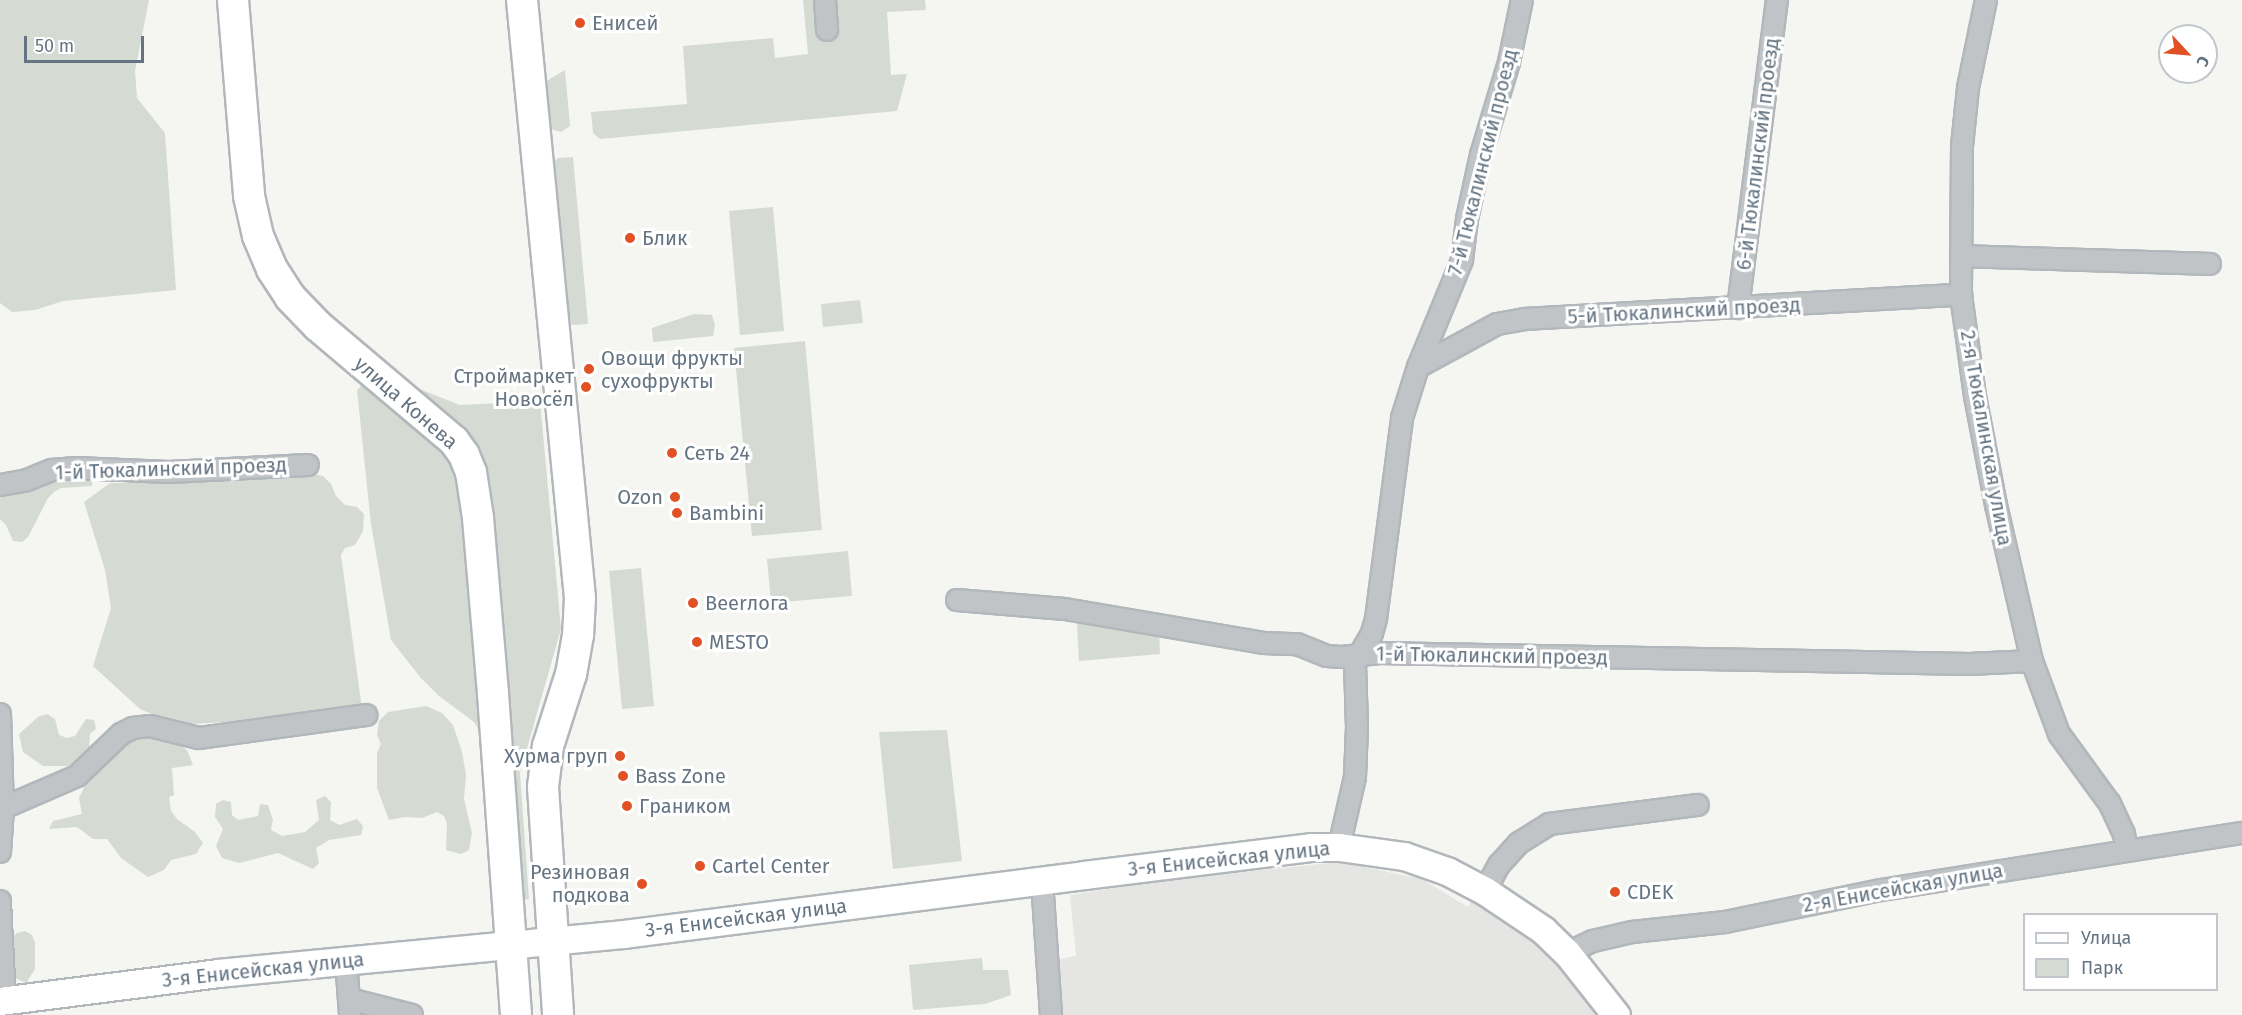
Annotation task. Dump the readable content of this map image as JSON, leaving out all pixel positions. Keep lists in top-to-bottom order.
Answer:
{
  "streets": {
    "main road": ["улица Конева"],
    "street": [
      "6-й Тюкалинский проезд",
      "7-й Тюкалинский проезд",
      "5-й Тюкалинский проезд",
      "2-я Тюкалинская улица",
      "1-й Тюкалинский проезд",
      "3-я Енисейская улица",
      "2-я Енисейская улица"
    ]
  },
  "crossings": [
    ["6-й Тюкалинский проезд", "5-й Тюкалинский проезд"],
    ["7-й Тюкалинский проезд", "5-й Тюкалинский проезд"],
    ["7-й Тюкалинский проезд", "1-й Тюкалинский проезд"],
    ["7-й Тюкалинский проезд", "3-я Енисейская улица"],
    ["5-й Тюкалинский проезд", "2-я Тюкалинская улица"],
    ["улица Конева", "3-я Енисейская улица"],
    ["2-я Тюкалинская улица", "1-й Тюкалинский проезд"],
    ["2-я Тюкалинская улица", "2-я Енисейская улица"],
    ["3-я Енисейская улица", "2-я Енисейская улица"]
  ],
  "places": [
    "Енисей",
    "Блик",
    "Овощи фрукты сухофрукты",
    "Строймаркет Новосёл",
    "Сеть 24",
    "Ozon",
    "Bambini",
    "Beerлога",
    "MESTO",
    "Хурма груп",
    "Bass Zone",
    "Граником",
    "Cartel Center",
    "Резиновая подкова",
    "CDEK"
  ],
  "legend": ["Улица", "Парк"],
  "scale_bar": "50 m",
  "north": "bottom right"
}
